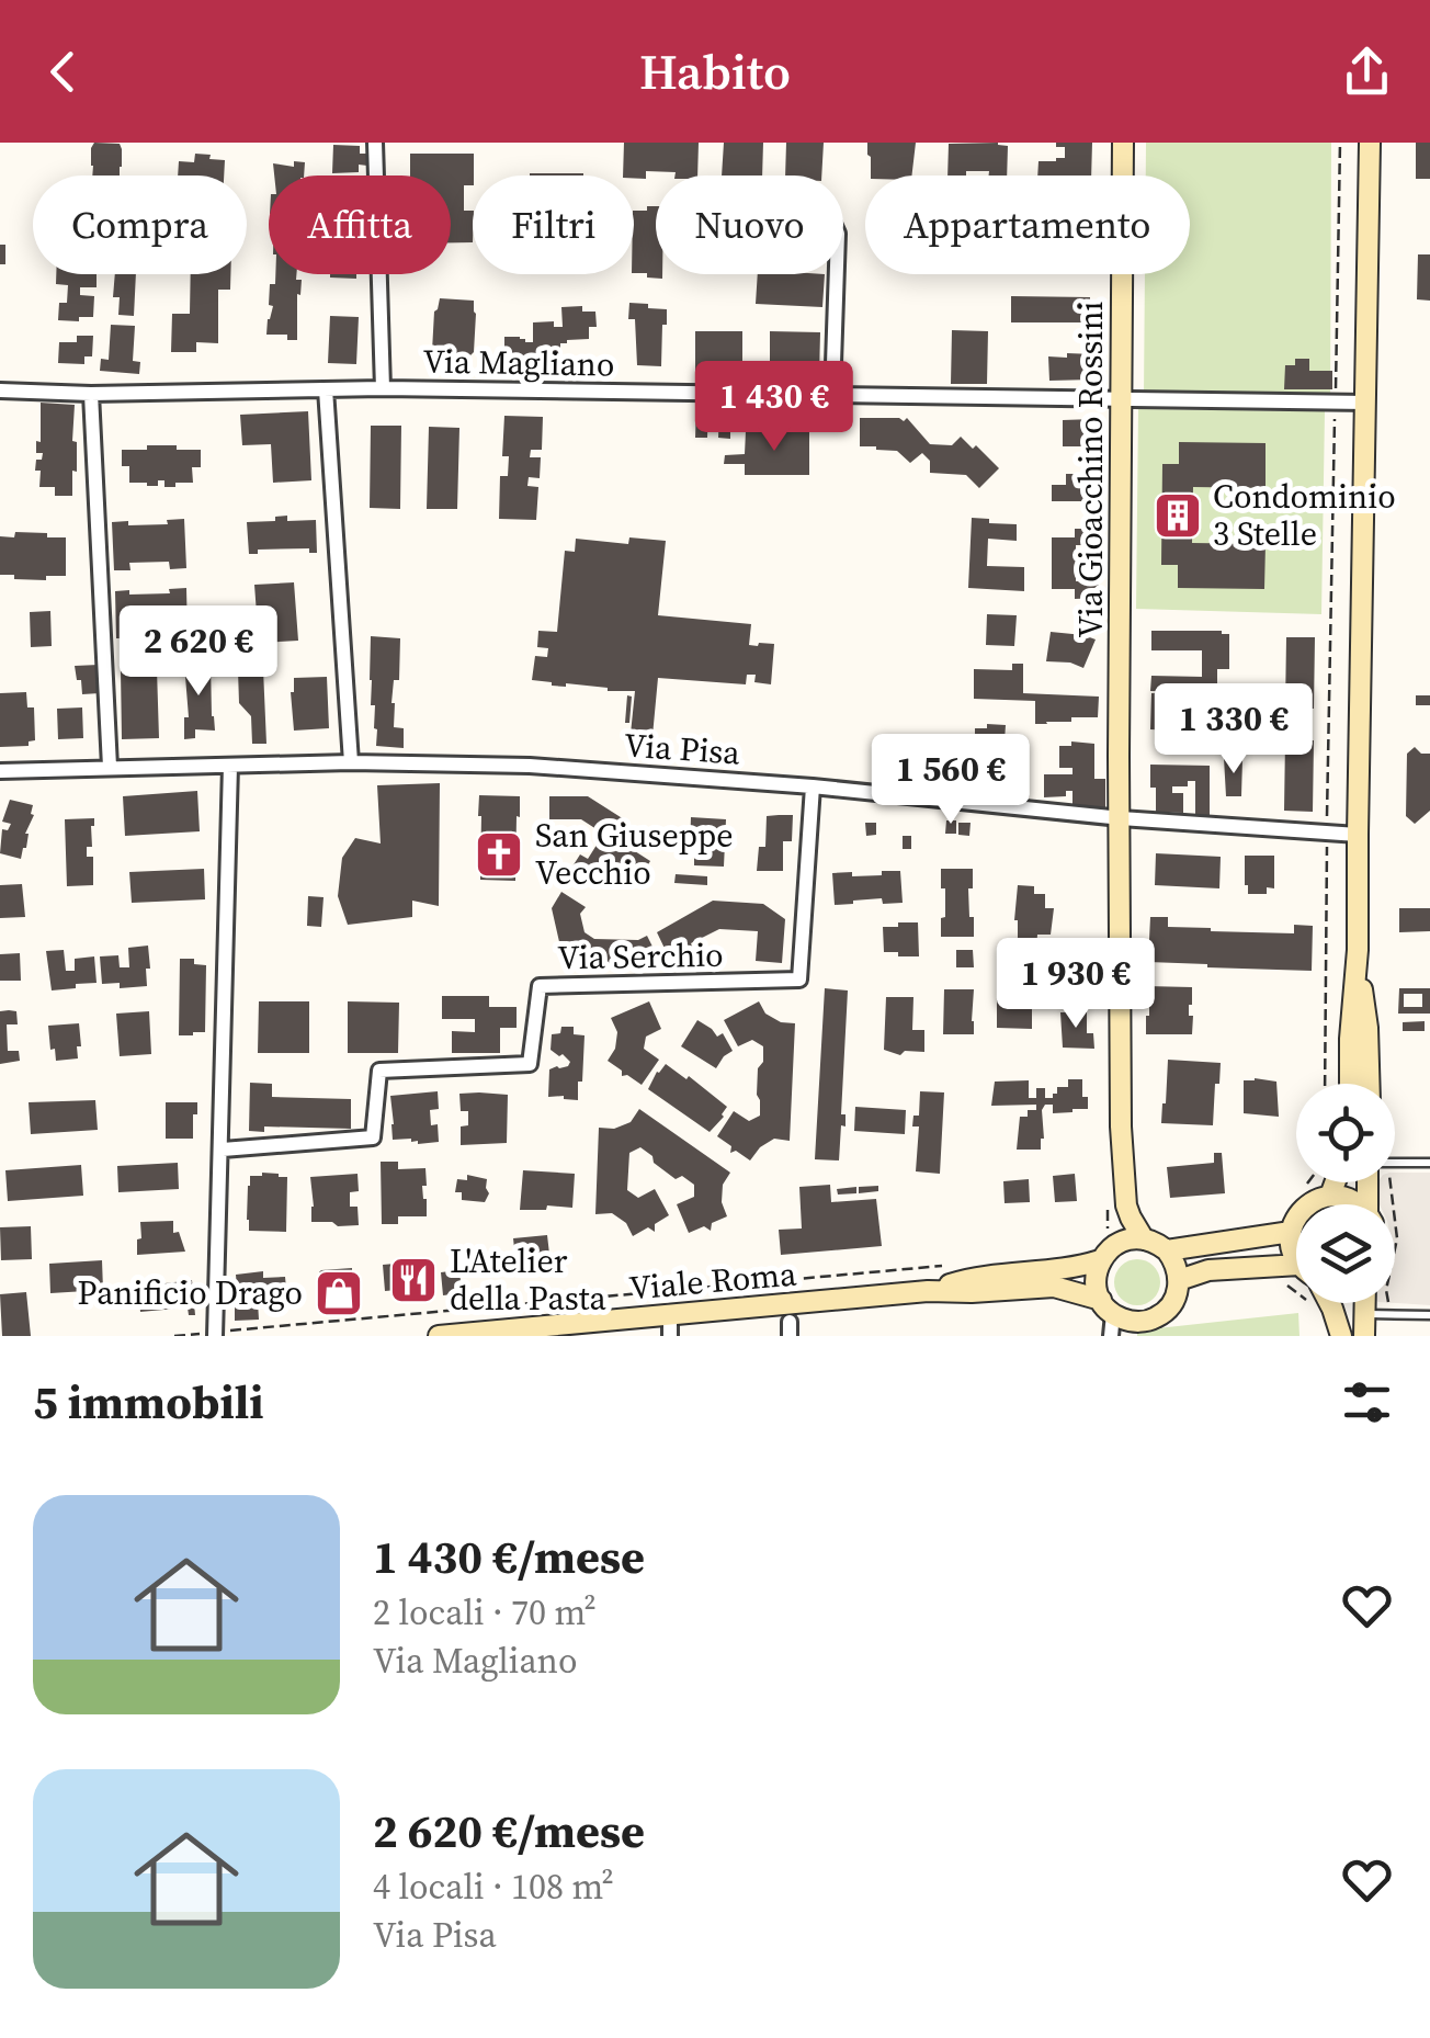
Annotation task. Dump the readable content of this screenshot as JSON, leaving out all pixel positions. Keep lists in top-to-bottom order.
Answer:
{
  "streets": {
    "main road": ["Via Gioacchino Rossini", "Viale Roma"],
    "street": ["Via Magliano", "Via Pisa", "Via Serchio"]
  },
  "crossings": [
    ["Via Magliano", "Via Gioacchino Rossini"],
    ["Via Gioacchino Rossini", "Via Pisa"],
    ["Via Gioacchino Rossini", "Viale Roma"],
    ["Via Pisa", "Via Serchio"]
  ],
  "places": {
    "building": ["Condominio 3 Stelle"],
    "church": ["San Giuseppe Vecchio"],
    "restaurant": ["L'Atelier della Pasta"],
    "shop": ["Panificio Drago"]
  },
  "page": {
    "header": "Habito",
    "chip": [
      "Compra",
      "Affitta",
      "Filtri",
      "Nuovo",
      "Appartamento"
    ],
    "price": [
      "1 430 €",
      "2 620 €",
      "1 330 €",
      "1 560 €",
      "1 930 €"
    ],
    "heading": "5 immobili",
    "list": [
      {
        "name": "1 430 €/mese",
        "note": "2 locali · 70 m² · Via Magliano"
      },
      {
        "name": "2 620 €/mese",
        "note": "4 locali · 108 m² · Via Pisa"
      }
    ]
  }
}
